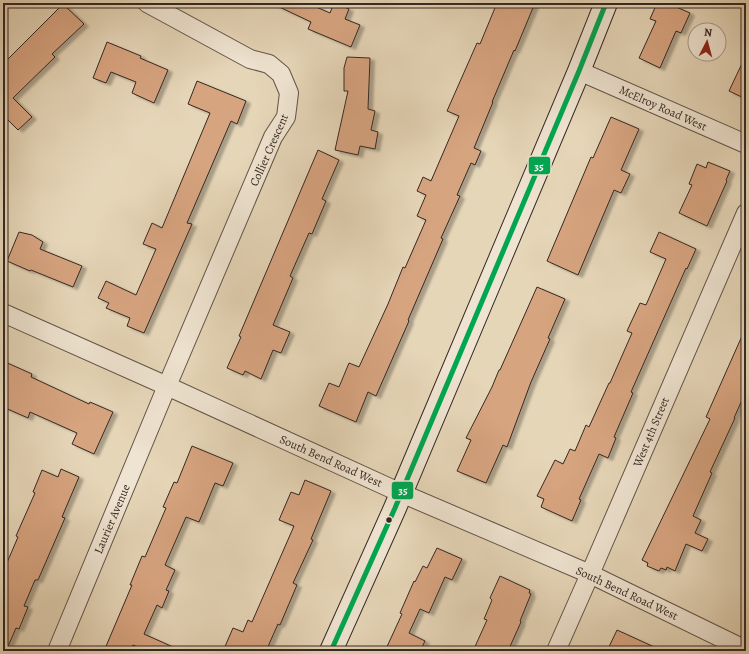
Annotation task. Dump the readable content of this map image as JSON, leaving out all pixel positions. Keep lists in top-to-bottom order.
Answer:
{
  "streets": {
    "street": [
      "McElroy Road West",
      "Collier Crescent",
      "West 4th Street",
      "South Bend Road West",
      "Laurier Avenue"
    ]
  },
  "crossings": [
    ["Collier Crescent", "South Bend Road West"],
    ["Collier Crescent", "Laurier Avenue"],
    ["West 4th Street", "South Bend Road West"],
    ["South Bend Road West", "Laurier Avenue"]
  ],
  "lines": ["transit line 35"],
  "north": "top"
}
